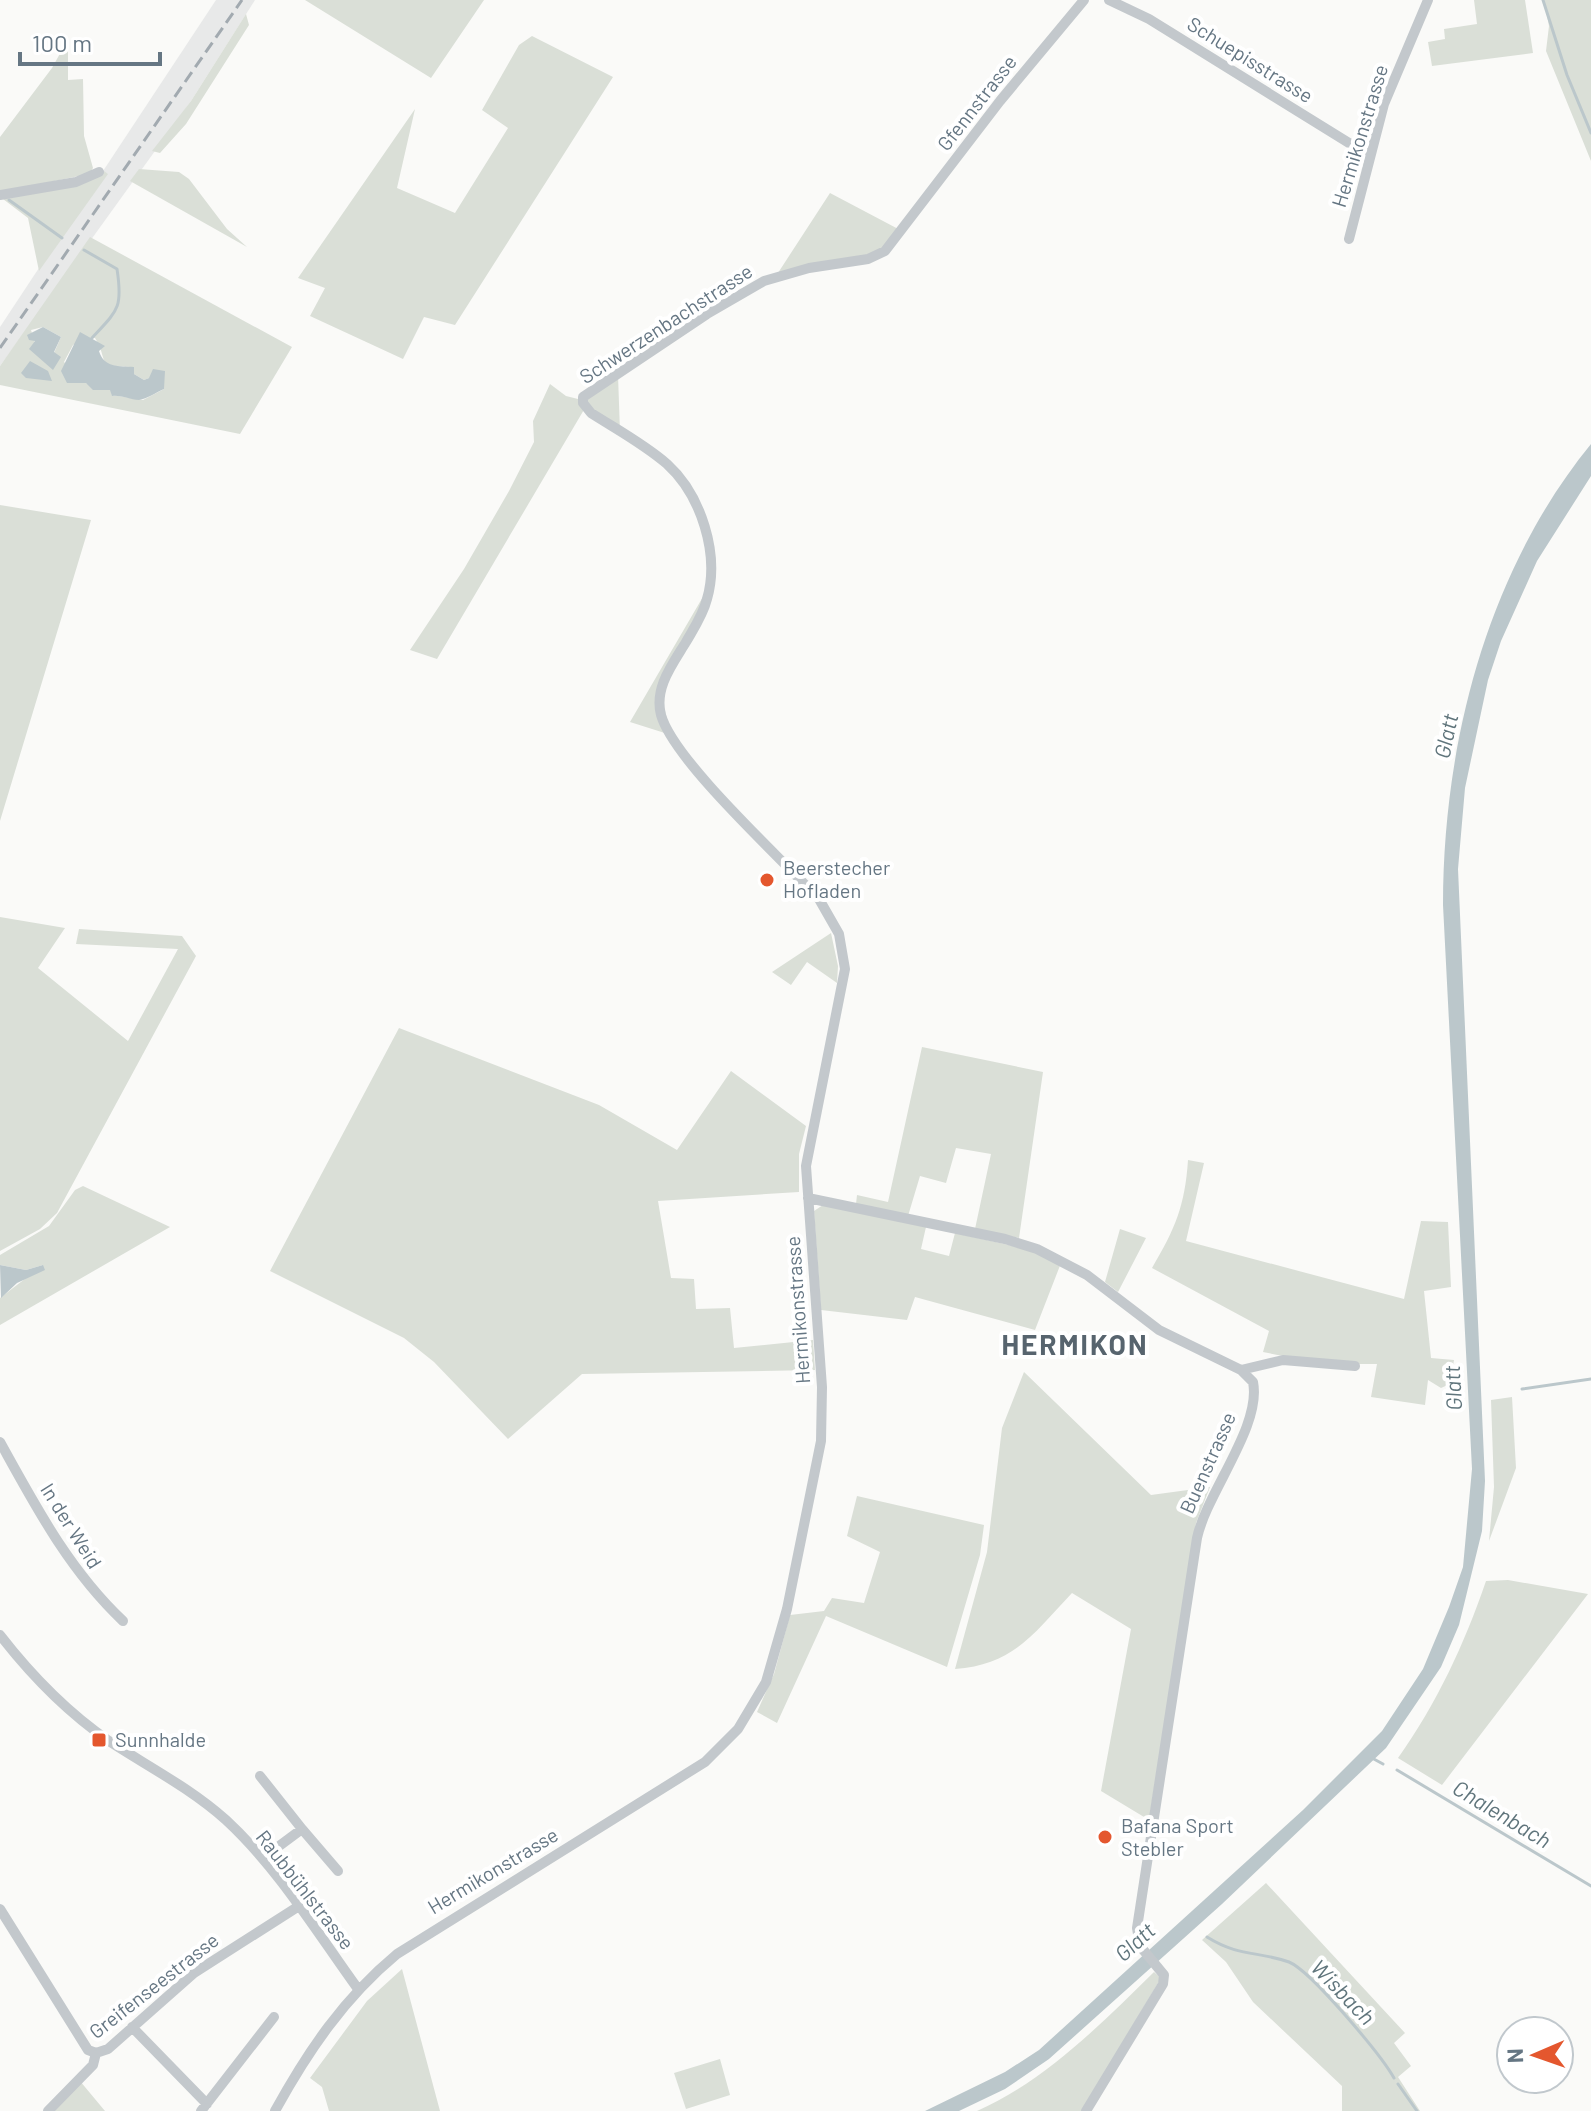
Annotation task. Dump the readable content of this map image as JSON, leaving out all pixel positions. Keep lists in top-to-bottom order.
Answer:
{
  "streets": {
    "street": [
      "Schuepisstrasse",
      "Gfennstrasse",
      "Hermikonstrasse",
      "Schwerzenbachstrasse",
      "Buenstrasse",
      "In der Weid",
      "Raubbühlstrasse",
      "Greifenseestrasse"
    ]
  },
  "crossings": [
    ["Schuepisstrasse", "Hermikonstrasse"],
    ["Gfennstrasse", "Schwerzenbachstrasse"],
    ["Hermikonstrasse", "Schwerzenbachstrasse"],
    ["Hermikonstrasse", "Raubbühlstrasse"],
    ["Raubbühlstrasse", "Greifenseestrasse"]
  ],
  "districts": ["HERMIKON"],
  "water": ["Glatt", "Chalenbach", "Wisbach"],
  "places": {
    "other": ["Beerstecher Hofladen", "Bafana Sport Stebler"],
    "transit": ["Sunnhalde"]
  },
  "scale_bar": "100 m",
  "north": "left"
}
